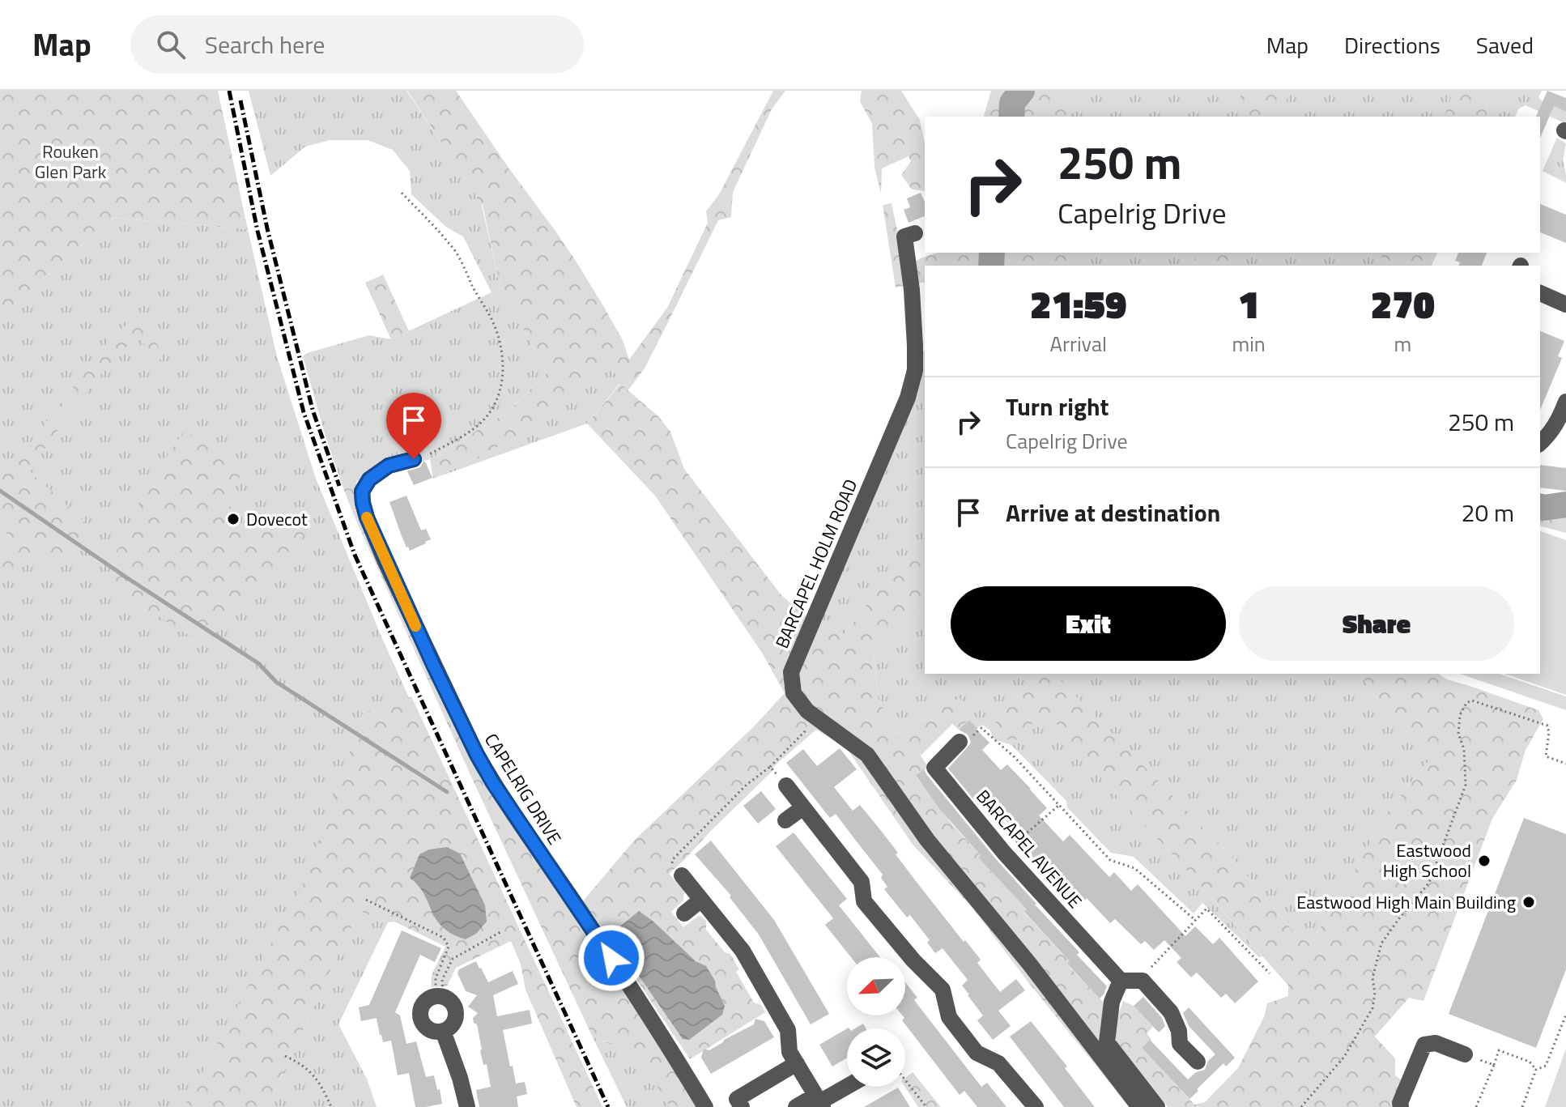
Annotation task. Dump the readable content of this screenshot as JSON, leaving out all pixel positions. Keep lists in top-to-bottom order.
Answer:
{
  "streets": {
    "street": ["BARCAPEL HOLM ROAD", "CAPELRIG DRIVE", "BARCAPEL AVENUE"]
  },
  "parks": ["Rouken Glen Park"],
  "places": ["Dovecot", "Eastwood High School", "Eastwood High Main Building"],
  "north": "bottom left",
  "page": {
    "header": "Map",
    "search": "Search here",
    "nav": ["Map", "Directions", "Saved"],
    "turn": ["250 m", "Capelrig Drive"],
    "eta": [
      "21:59",
      "Arrival",
      "1",
      "min",
      "270",
      "m"
    ],
    "list": [
      {
        "name": "Turn right",
        "note": "Capelrig Drive",
        "value": "250 m"
      },
      {
        "name": "Arrive at destination",
        "value": "20 m"
      }
    ],
    "buttons": ["Exit", "Share"]
  }
}
